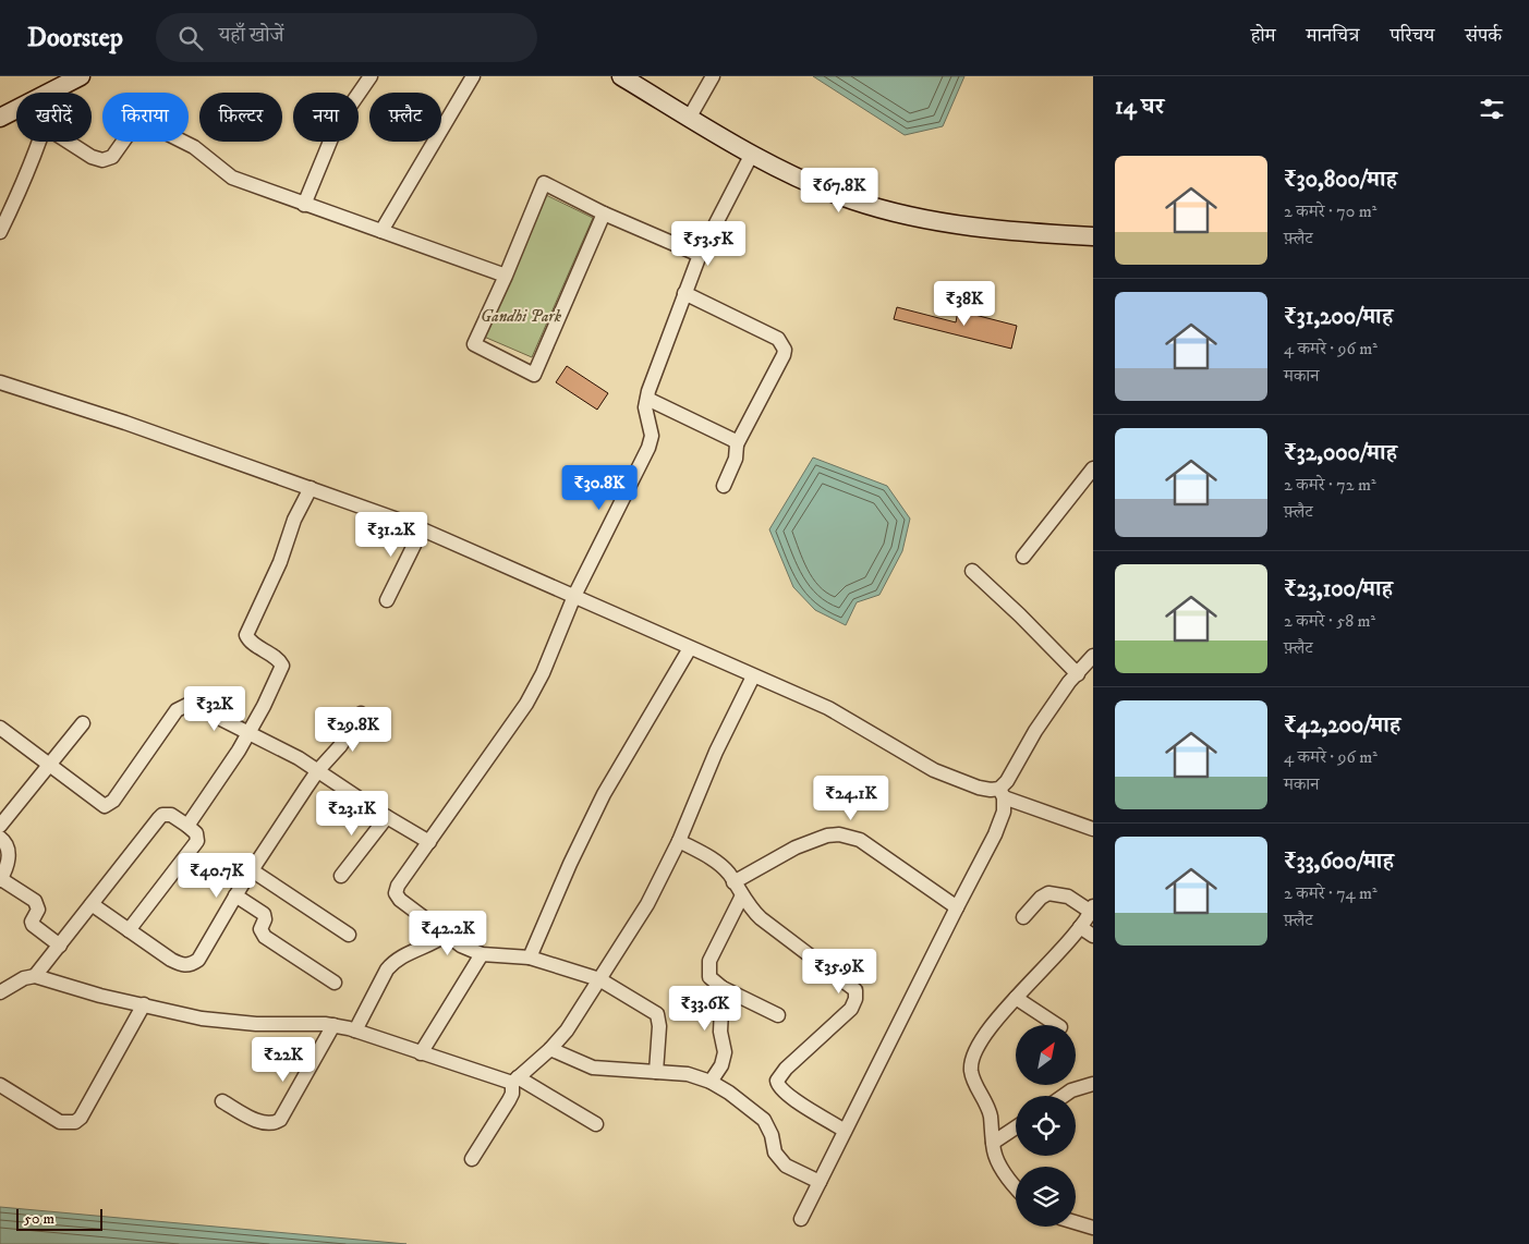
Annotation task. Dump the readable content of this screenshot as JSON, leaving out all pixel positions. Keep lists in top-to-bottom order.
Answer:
{
  "parks": ["Gandhi Park"],
  "scale_bar": "50 m",
  "north": "top right",
  "page": {
    "header": "Doorstep",
    "search": "यहाँ खोजें",
    "nav": [
      "होम",
      "मानचित्र",
      "परिचय",
      "संपर्क"
    ],
    "heading": "14 घर",
    "chip": [
      "खरीदें",
      "किराया",
      "फ़िल्टर",
      "नया",
      "फ़्लैट"
    ],
    "list": [
      {
        "name": "₹30,800/माह",
        "note": "2 कमरे · 70 m² · फ़्लैट"
      },
      {
        "name": "₹31,200/माह",
        "note": "4 कमरे · 96 m² · मकान"
      },
      {
        "name": "₹32,000/माह",
        "note": "2 कमरे · 72 m² · फ़्लैट"
      },
      {
        "name": "₹23,100/माह",
        "note": "2 कमरे · 58 m² · फ़्लैट"
      },
      {
        "name": "₹42,200/माह",
        "note": "4 कमरे · 96 m² · मकान"
      },
      {
        "name": "₹33,600/माह",
        "note": "2 कमरे · 74 m² · फ़्लैट"
      }
    ],
    "price": [
      "₹67.8K",
      "₹53.5K",
      "₹38K",
      "₹30.8K",
      "₹31.2K",
      "₹32K",
      "₹29.8K",
      "₹24.1K",
      "₹23.1K",
      "₹40.7K",
      "₹42.2K",
      "₹35.9K",
      "₹33.6K",
      "₹22K"
    ],
    "scale": "50 m"
  }
}
